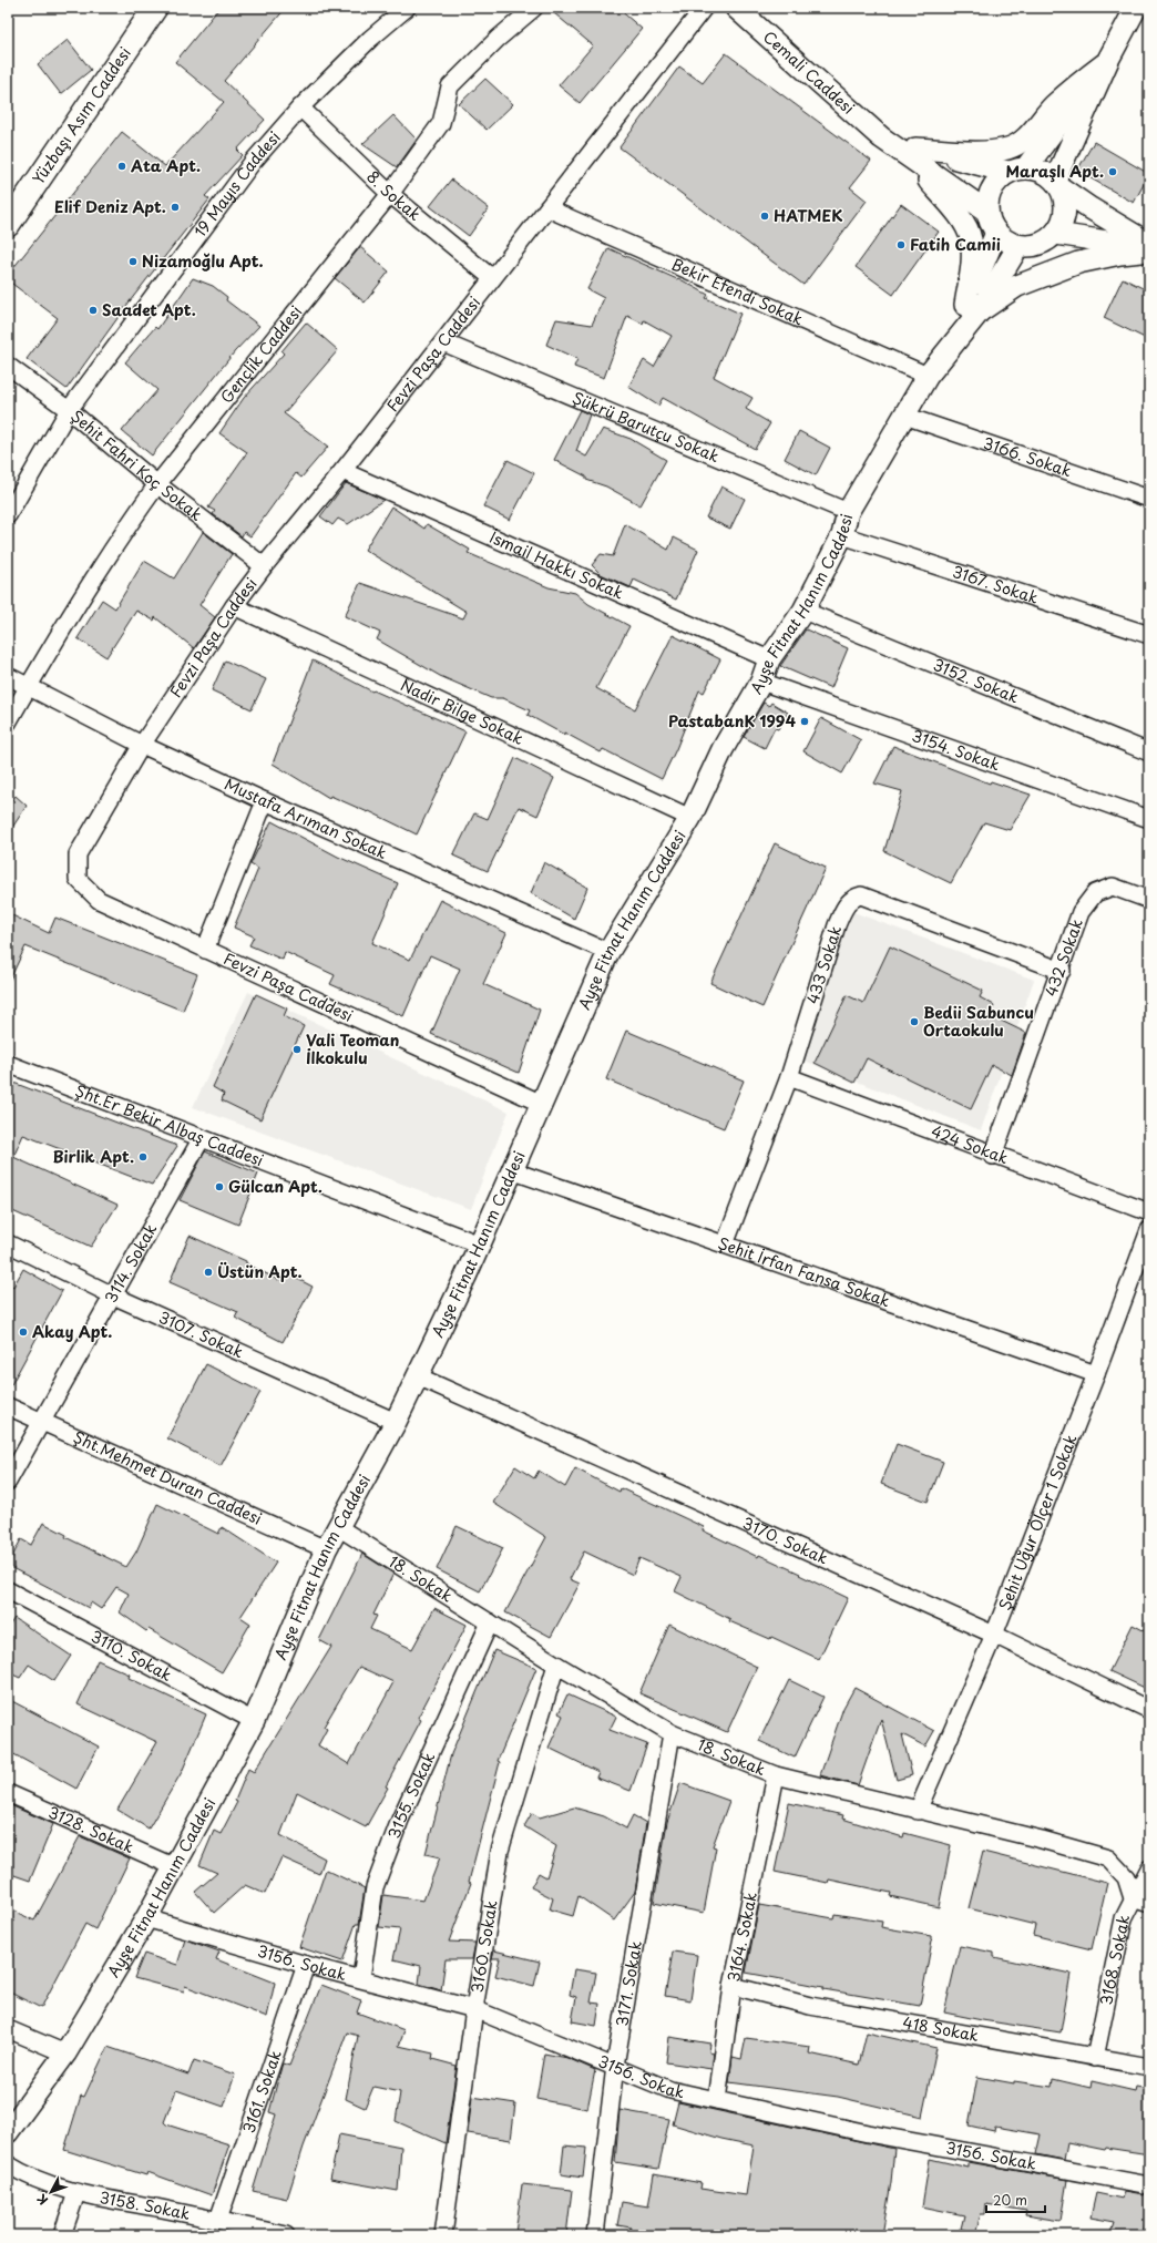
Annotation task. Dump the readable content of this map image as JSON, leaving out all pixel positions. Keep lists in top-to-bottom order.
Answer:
{
  "streets": {
    "main road": ["Yüzbaşı Asım Caddesi"],
    "street": [
      "Cemali Caddesi",
      "19 Mayıs Caddesi",
      "8. Sokak",
      "Bekir Efendi Sokak",
      "Gençlik Caddesi",
      "Fevzi Paşa Caddesi",
      "Şükrü Barutçu Sokak",
      "3166. Sokak",
      "Şehit Fahri Koç Sokak",
      "İsmail Hakkı Sokak",
      "3167. Sokak",
      "Ayşe Fitnat Hanım Caddesi",
      "3152. Sokak",
      "Nadir Bilge Sokak",
      "3154. Sokak",
      "Mustafa Arıman Sokak",
      "432 Sokak",
      "433 Sokak",
      "Şht.Er Bekir Albaş Caddesi",
      "424 Sokak",
      "3114. Sokak",
      "Şehit İrfan Fansa Sokak",
      "3107. Sokak",
      "Şht.Mehmet Duran Caddesi",
      "Şehit Uğur Ölçer 1 Sokak",
      "3170. Sokak",
      "18. Sokak",
      "3110. Sokak",
      "3155. Sokak",
      "3128. Sokak",
      "3164. Sokak",
      "3160. Sokak",
      "3168. Sokak",
      "3156. Sokak",
      "3171. Sokak",
      "418 Sokak",
      "3161. Sokak",
      "3158. Sokak"
    ]
  },
  "crossings": [
    ["Cemali Caddesi", "Ayşe Fitnat Hanım Caddesi"],
    ["19 Mayıs Caddesi", "8. Sokak"],
    ["19 Mayıs Caddesi", "Şehit Fahri Koç Sokak"],
    ["8. Sokak", "Gençlik Caddesi"],
    ["8. Sokak", "Fevzi Paşa Caddesi"],
    ["Bekir Efendi Sokak", "Fevzi Paşa Caddesi"],
    ["Bekir Efendi Sokak", "Ayşe Fitnat Hanım Caddesi"],
    ["Gençlik Caddesi", "Şehit Fahri Koç Sokak"],
    ["Gençlik Caddesi", "Mustafa Arıman Sokak"],
    ["Fevzi Paşa Caddesi", "Şükrü Barutçu Sokak"],
    ["Fevzi Paşa Caddesi", "Şehit Fahri Koç Sokak"],
    ["Fevzi Paşa Caddesi", "İsmail Hakkı Sokak"],
    ["Fevzi Paşa Caddesi", "Ayşe Fitnat Hanım Caddesi"],
    ["Fevzi Paşa Caddesi", "Nadir Bilge Sokak"],
    ["Fevzi Paşa Caddesi", "Mustafa Arıman Sokak"],
    ["Şükrü Barutçu Sokak", "Ayşe Fitnat Hanım Caddesi"],
    ["3166. Sokak", "Ayşe Fitnat Hanım Caddesi"],
    ["İsmail Hakkı Sokak", "Ayşe Fitnat Hanım Caddesi"],
    ["3167. Sokak", "Ayşe Fitnat Hanım Caddesi"],
    ["Ayşe Fitnat Hanım Caddesi", "3152. Sokak"],
    ["Ayşe Fitnat Hanım Caddesi", "Nadir Bilge Sokak"],
    ["Ayşe Fitnat Hanım Caddesi", "3154. Sokak"],
    ["Ayşe Fitnat Hanım Caddesi", "Mustafa Arıman Sokak"],
    ["Ayşe Fitnat Hanım Caddesi", "Şht.Er Bekir Albaş Caddesi"],
    ["Ayşe Fitnat Hanım Caddesi", "Şehit İrfan Fansa Sokak"],
    ["Ayşe Fitnat Hanım Caddesi", "3107. Sokak"],
    ["Ayşe Fitnat Hanım Caddesi", "Şht.Mehmet Duran Caddesi"],
    ["Ayşe Fitnat Hanım Caddesi", "3170. Sokak"],
    ["Ayşe Fitnat Hanım Caddesi", "18. Sokak"],
    ["Ayşe Fitnat Hanım Caddesi", "3110. Sokak"],
    ["Ayşe Fitnat Hanım Caddesi", "3128. Sokak"],
    ["Ayşe Fitnat Hanım Caddesi", "3156. Sokak"],
    ["432 Sokak", "433 Sokak"],
    ["432 Sokak", "424 Sokak"],
    ["433 Sokak", "424 Sokak"],
    ["433 Sokak", "Şehit İrfan Fansa Sokak"],
    ["Şht.Er Bekir Albaş Caddesi", "3114. Sokak"],
    ["3114. Sokak", "3107. Sokak"],
    ["3114. Sokak", "Şht.Mehmet Duran Caddesi"],
    ["Şehit İrfan Fansa Sokak", "Şehit Uğur Ölçer 1 Sokak"],
    ["Şehit Uğur Ölçer 1 Sokak", "3170. Sokak"],
    ["Şehit Uğur Ölçer 1 Sokak", "18. Sokak"],
    ["18. Sokak", "3155. Sokak"],
    ["18. Sokak", "3164. Sokak"],
    ["18. Sokak", "3160. Sokak"],
    ["18. Sokak", "3168. Sokak"],
    ["18. Sokak", "3171. Sokak"],
    ["3155. Sokak", "3156. Sokak"],
    ["3164. Sokak", "3156. Sokak"],
    ["3164. Sokak", "418 Sokak"],
    ["3160. Sokak", "3156. Sokak"],
    ["3168. Sokak", "418 Sokak"],
    ["3156. Sokak", "3171. Sokak"],
    ["3156. Sokak", "3161. Sokak"],
    ["3161. Sokak", "3158. Sokak"]
  ],
  "places": [
    "Ata Apt.",
    "Maraşlı Apt.",
    "Elif Deniz Apt.",
    "HATMEK",
    "Fatih Camii",
    "Nizamoğlu Apt.",
    "Saadet Apt.",
    "PastabanK 1994",
    "Bedii Sabuncu Ortaokulu",
    "Vali Teoman İlkokulu",
    "Birlik Apt.",
    "Gülcan Apt.",
    "Üstün Apt.",
    "Akay Apt."
  ],
  "scale_bar": "20 m",
  "north": "bottom left"
}
